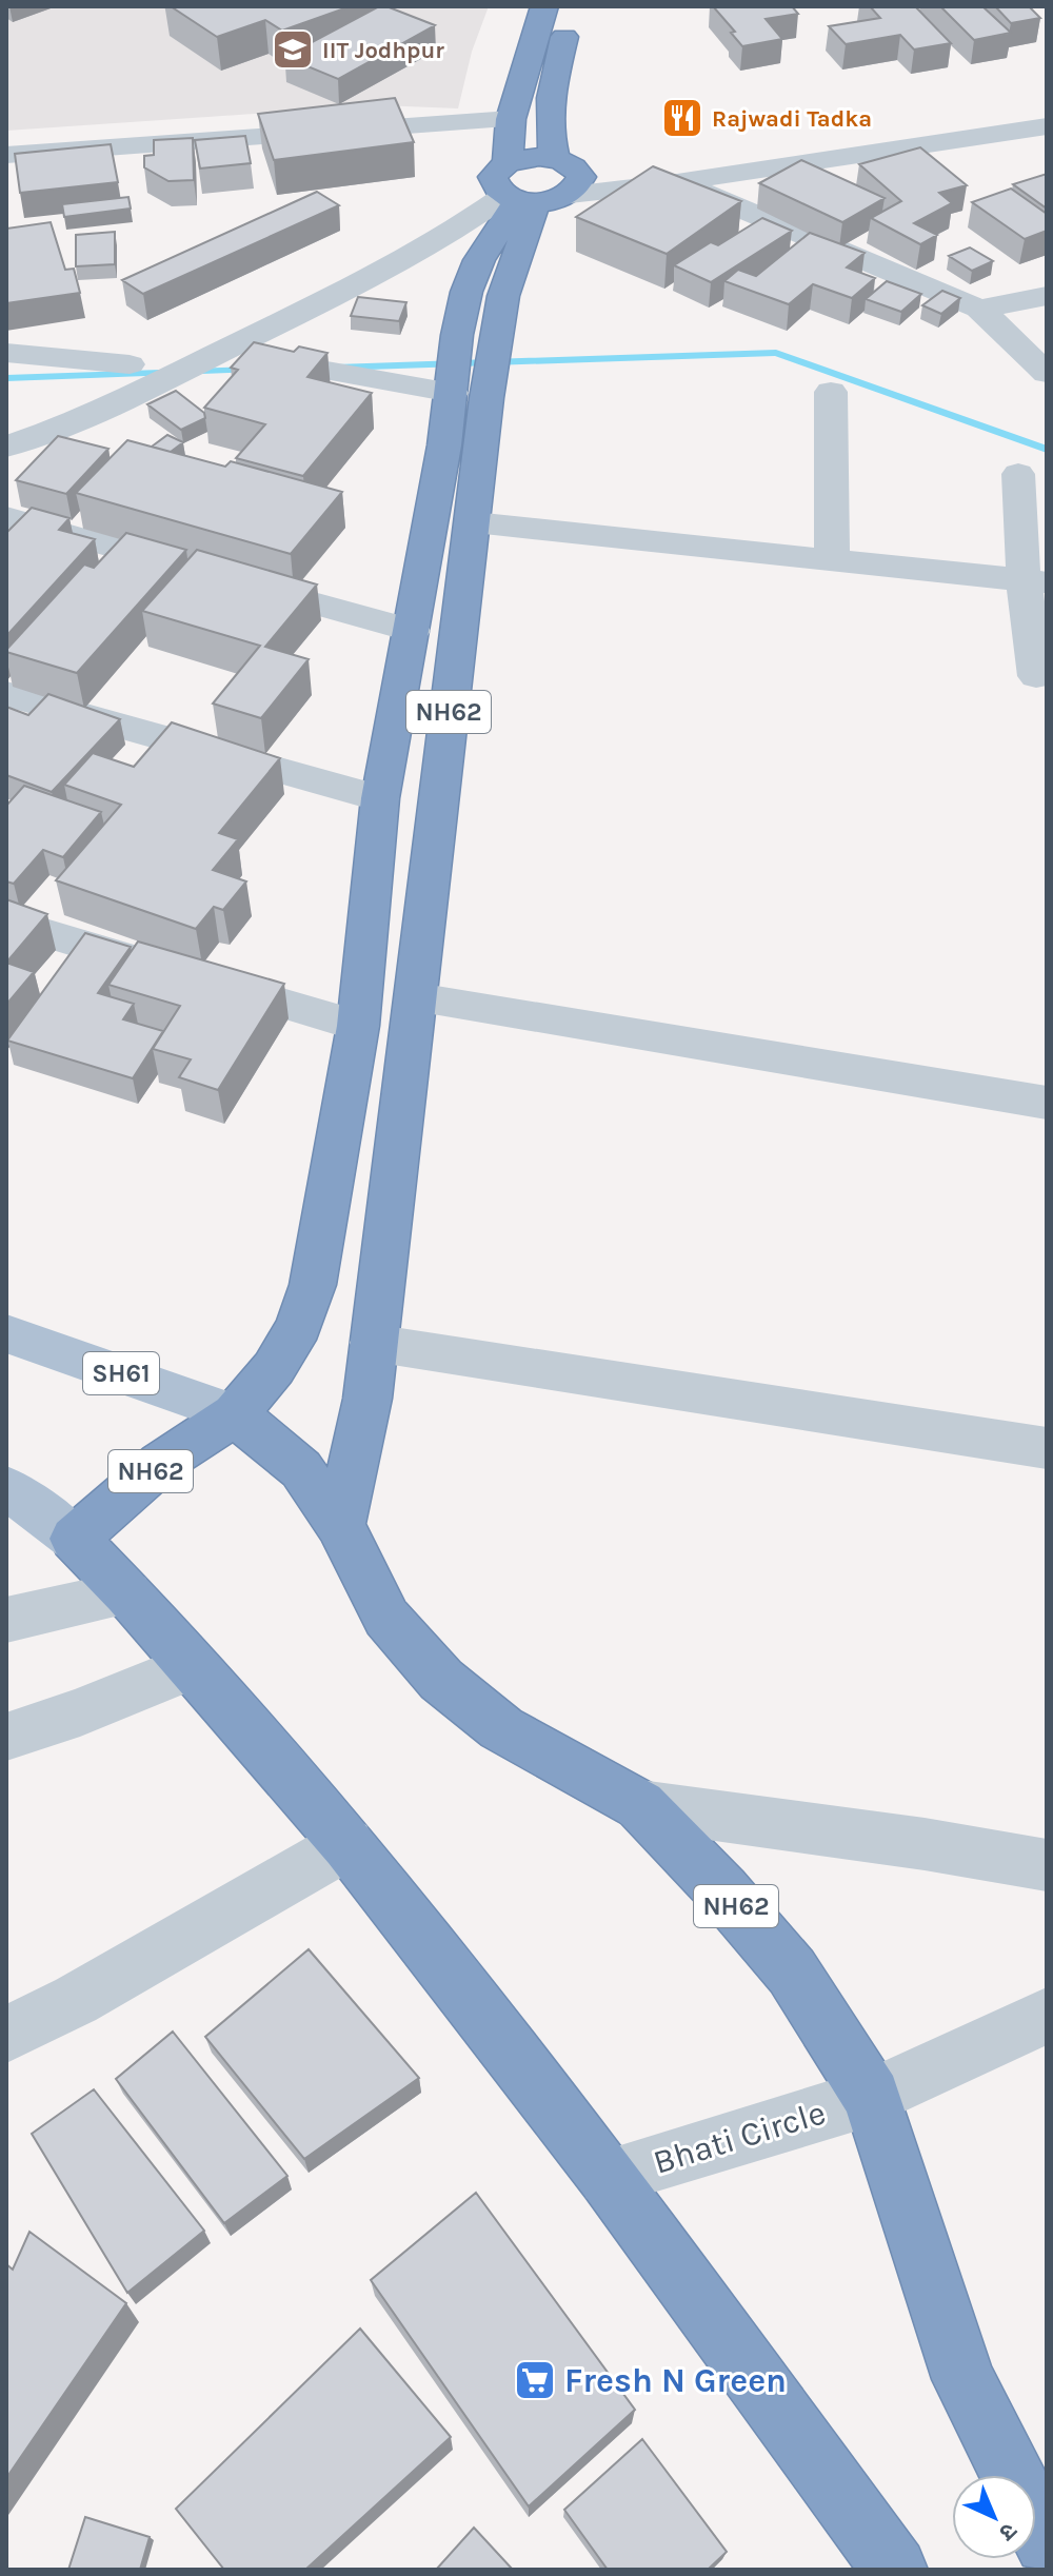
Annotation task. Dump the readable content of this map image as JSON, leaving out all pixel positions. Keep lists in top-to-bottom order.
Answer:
{
  "streets": {
    "highway": ["NH62"],
    "main road": ["SH61"],
    "street": ["Bhati Circle"]
  },
  "crossings": [
    ["NH62", "SH61"],
    ["NH62", "Bhati Circle"]
  ],
  "places": {
    "school or university": ["IIT Jodhpur"],
    "restaurant": ["Rajwadi Tadka"],
    "supermarket": ["Fresh N Green"]
  },
  "north": "bottom right"
}
